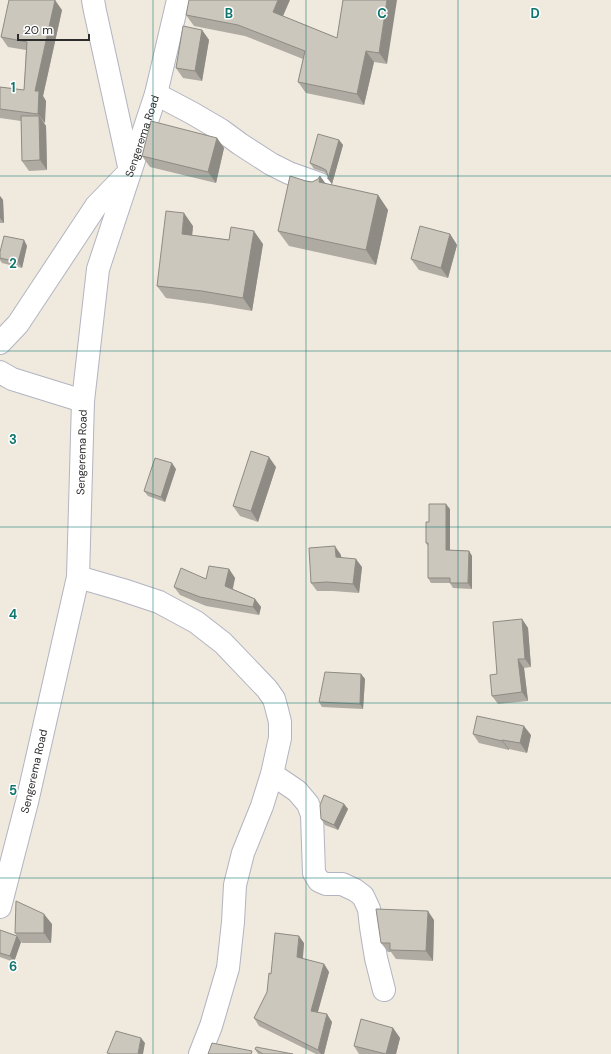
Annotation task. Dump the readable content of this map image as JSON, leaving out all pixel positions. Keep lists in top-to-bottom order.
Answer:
{
  "streets": {
    "street": ["Sengerema Road"]
  },
  "scale_bar": "20 m",
  "grid": {
    "columns": ["B", "C", "D"],
    "rows": [
      "1",
      "2",
      "3",
      "4",
      "5",
      "6"
    ]
  }
}
